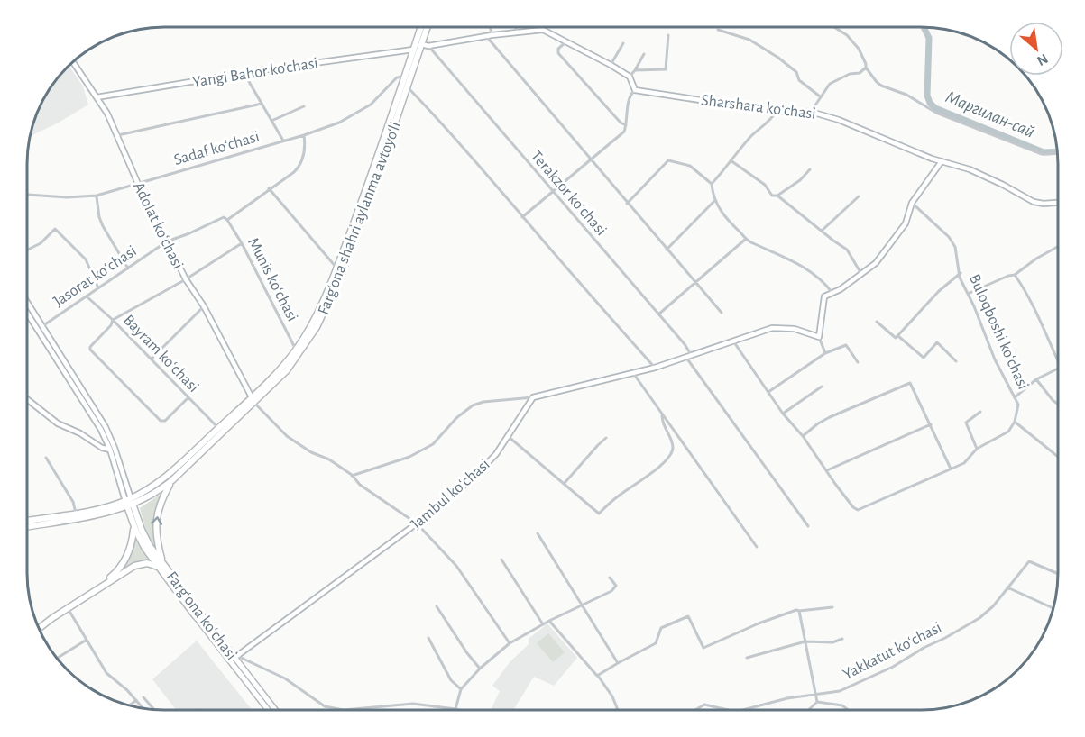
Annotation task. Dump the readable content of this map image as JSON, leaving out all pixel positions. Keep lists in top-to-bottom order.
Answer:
{
  "streets": {
    "highway": ["Farg‘ona shahri aylanma avtoyo‘li", "Fargʻona koʻchasi"],
    "street": [
      "Yangi Bahor ko'chasi",
      "Sharshara koʻchasi",
      "Sadaf koʻchasi",
      "Terakzor koʻchasi",
      "Adolat koʻchasi",
      "Jasorat koʻchasi",
      "Munis koʻchasi",
      "Buloqboshi koʻchasi",
      "Bayram koʻchasi",
      "Jambul koʻchasi",
      "Yakkatut koʻchasi"
    ]
  },
  "crossings": [
    ["Yangi Bahor ko'chasi", "Farg‘ona shahri aylanma avtoyo‘li"],
    ["Yangi Bahor ko'chasi", "Adolat koʻchasi"],
    ["Sadaf koʻchasi", "Farg‘ona shahri aylanma avtoyo‘li"],
    ["Sadaf koʻchasi", "Adolat koʻchasi"],
    ["Sadaf koʻchasi", "Jasorat koʻchasi"],
    ["Terakzor koʻchasi", "Farg‘ona shahri aylanma avtoyo‘li"],
    ["Farg‘ona shahri aylanma avtoyo‘li", "Adolat koʻchasi"],
    ["Farg‘ona shahri aylanma avtoyo‘li", "Munis koʻchasi"],
    ["Farg‘ona shahri aylanma avtoyo‘li", "Bayram koʻchasi"],
    ["Farg‘ona shahri aylanma avtoyo‘li", "Fargʻona koʻchasi"],
    ["Adolat koʻchasi", "Jasorat koʻchasi"],
    ["Jasorat koʻchasi", "Munis koʻchasi"],
    ["Jasorat koʻchasi", "Bayram koʻchasi"],
    ["Jambul koʻchasi", "Fargʻona koʻchasi"]
  ],
  "water": ["Маргилан-сай"],
  "north": "bottom right"
}
